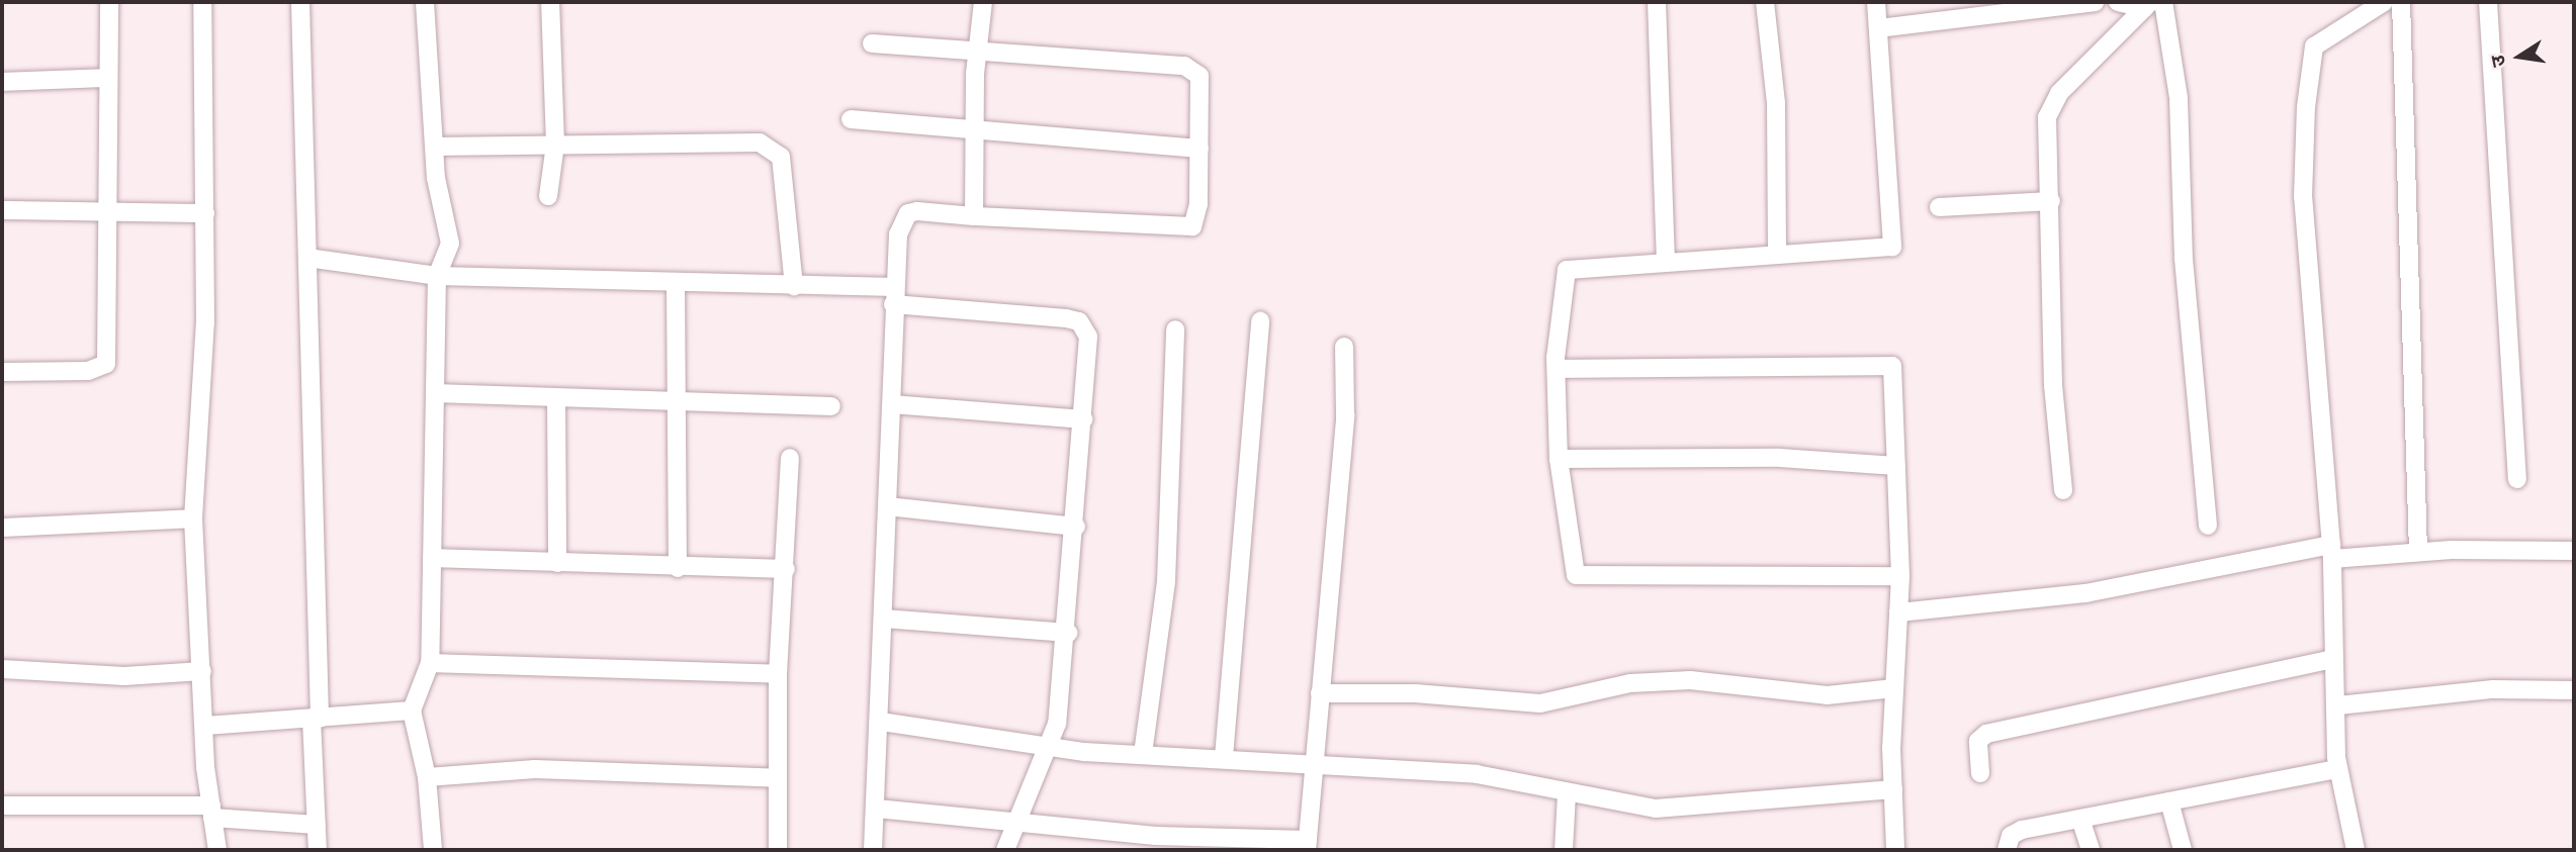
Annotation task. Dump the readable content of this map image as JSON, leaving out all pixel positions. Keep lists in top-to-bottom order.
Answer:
{
  "north": "left"
}
